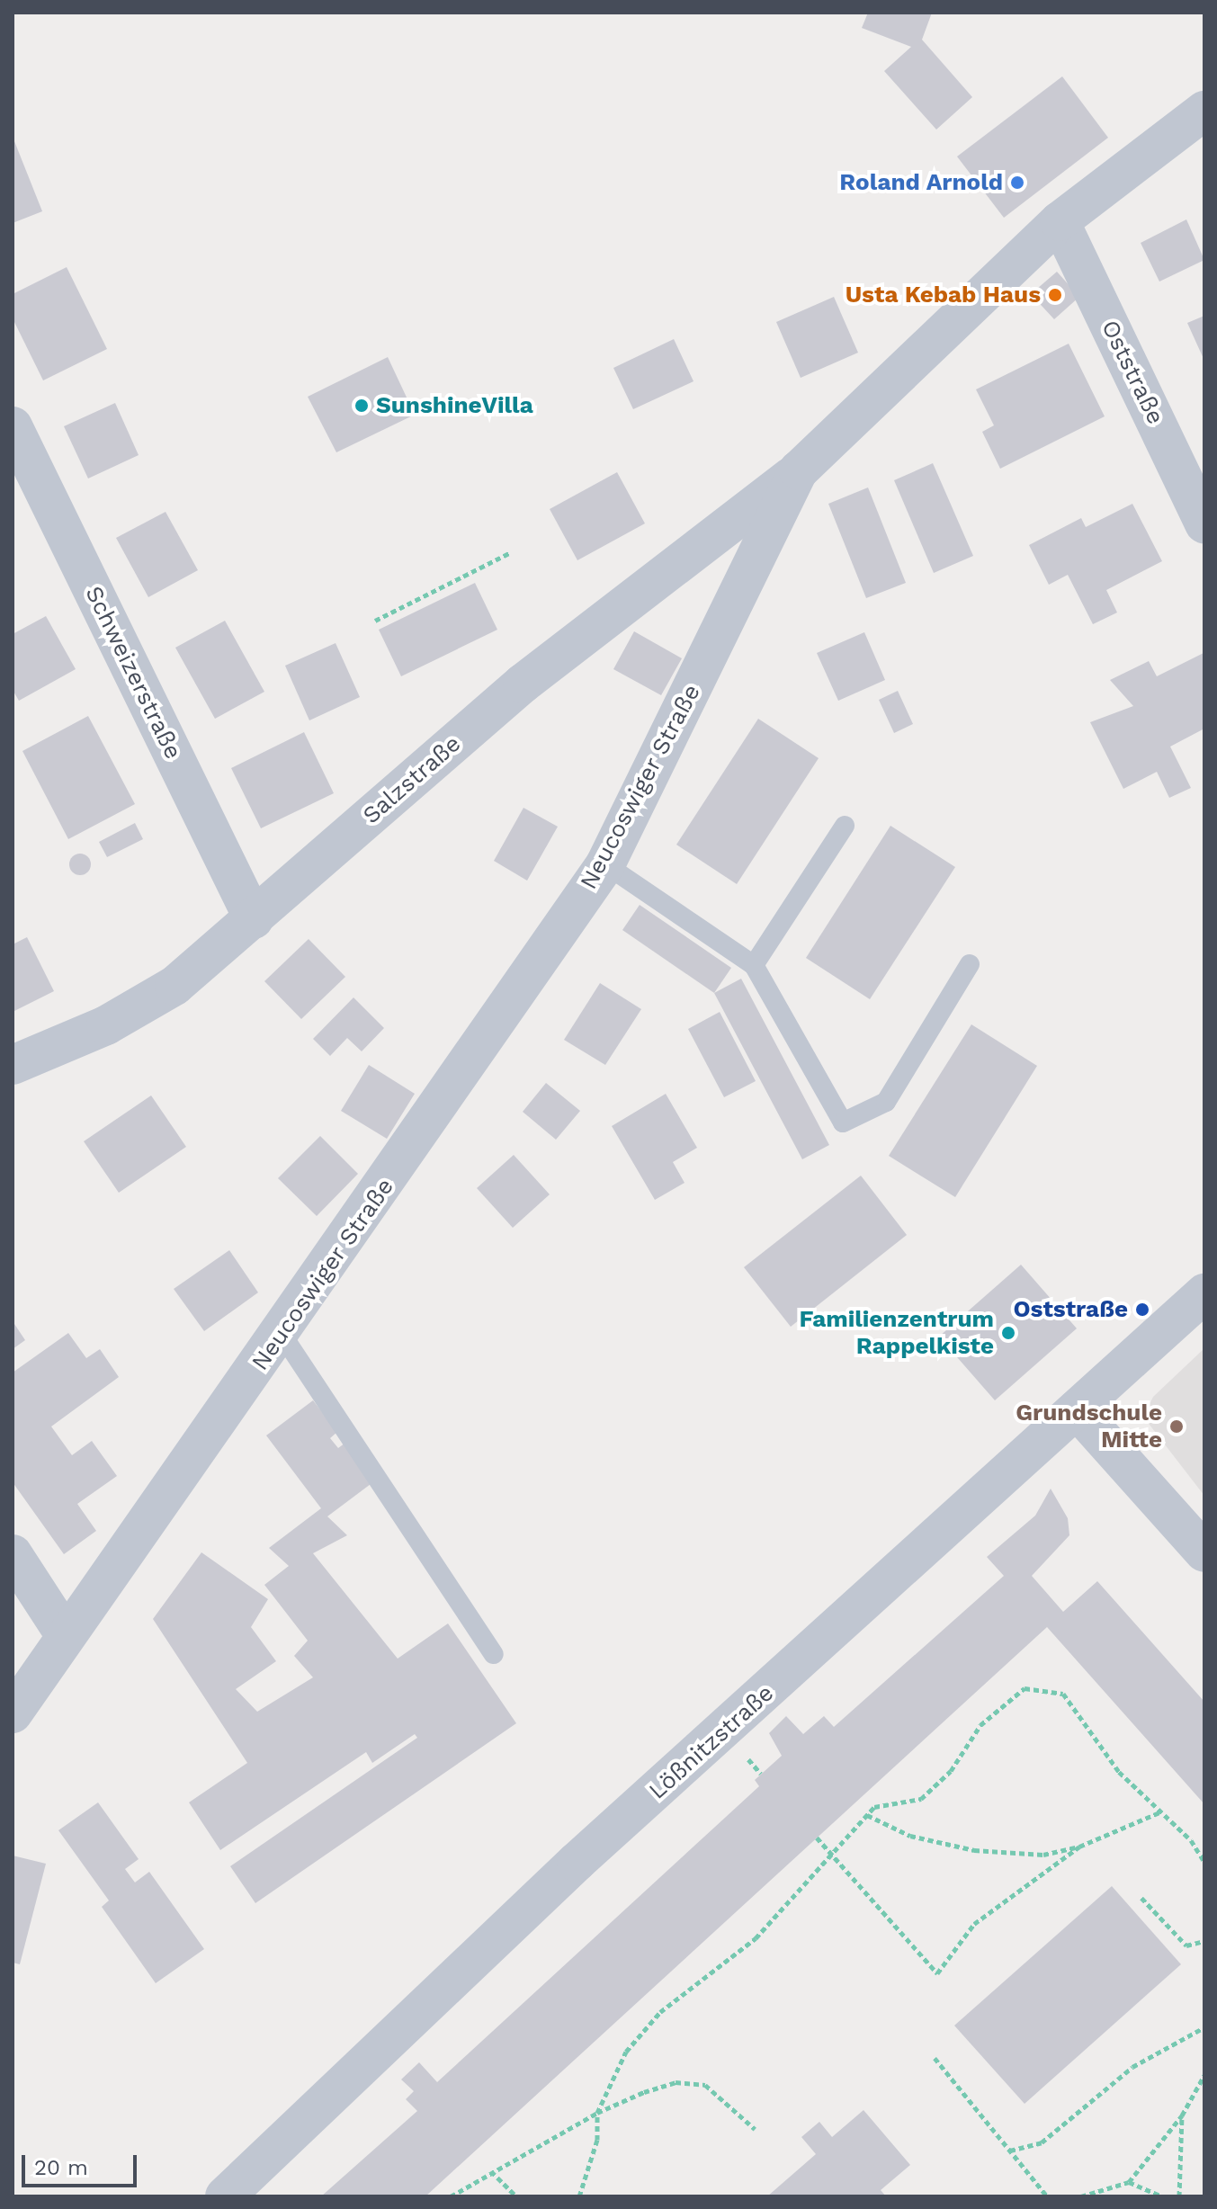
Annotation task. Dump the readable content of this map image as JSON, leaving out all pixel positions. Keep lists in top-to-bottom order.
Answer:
{
  "streets": {
    "street": [
      "Oststraße",
      "Schweizerstraße",
      "Salzstraße",
      "Neucoswiger Straße",
      "Lößnitzstraße"
    ]
  },
  "crossings": [
    ["Oststraße", "Neucoswiger Straße"],
    ["Schweizerstraße", "Salzstraße"],
    ["Salzstraße", "Neucoswiger Straße"]
  ],
  "places": [
    "Roland Arnold",
    "Usta Kebab Haus",
    "SunshineVilla",
    "Oststraße",
    "Familienzentrum Rappelkiste",
    "Grundschule Mitte"
  ],
  "scale_bar": "20 m"
}
